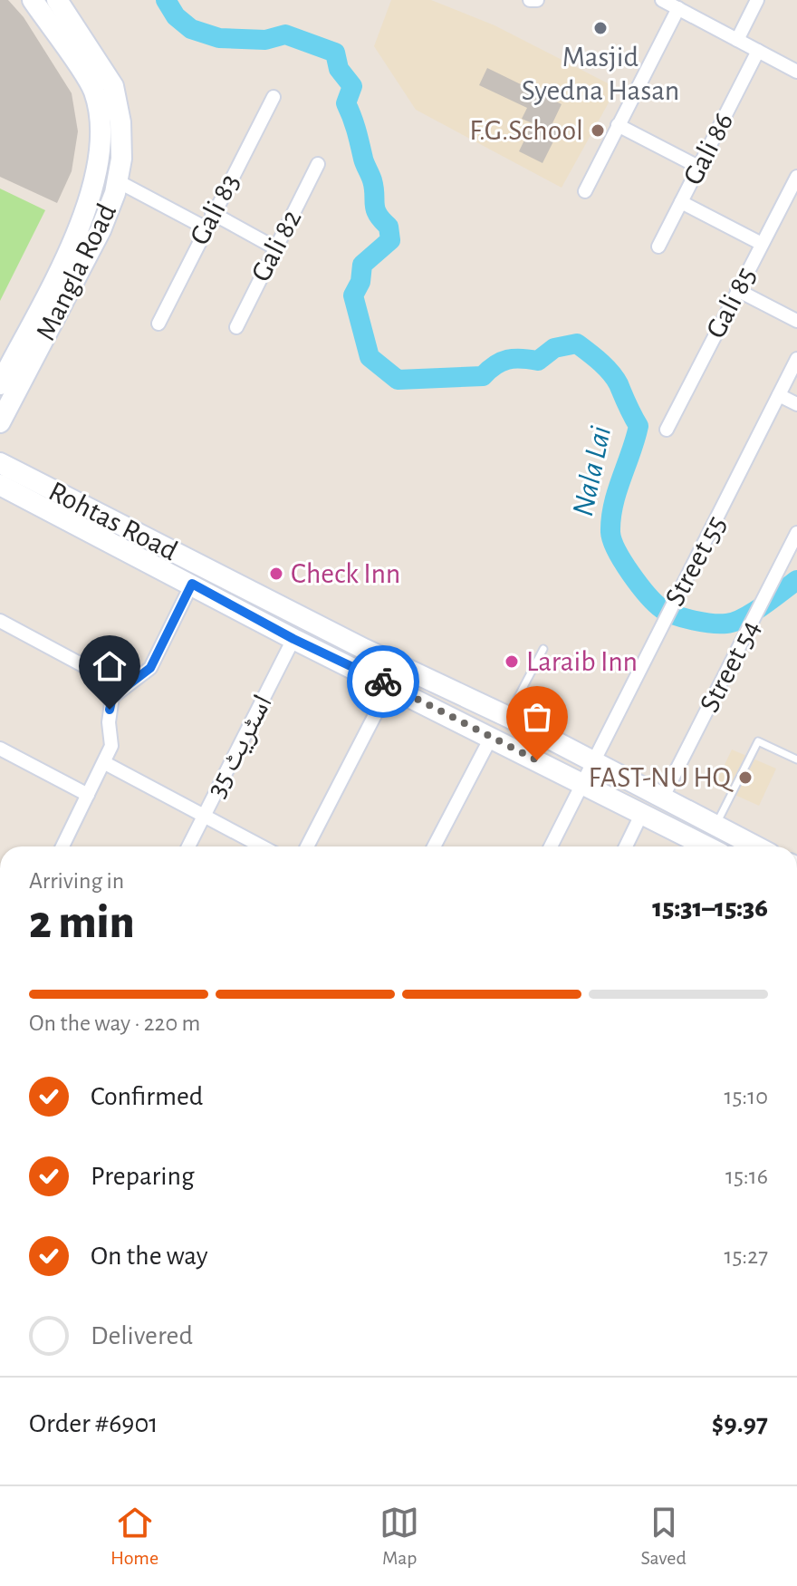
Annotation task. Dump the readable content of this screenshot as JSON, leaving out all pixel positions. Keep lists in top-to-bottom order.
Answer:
{
  "streets": {
    "main road": ["Mangla Road", "Rohtas Road"],
    "street": [
      "Gali 86",
      "Gali 83",
      "Gali 82",
      "Gali 85",
      "Street 55",
      "Street 54",
      "اسٹریٹ 35"
    ]
  },
  "crossings": [
    ["Rohtas Road", "Street 55"],
    ["Rohtas Road", "Street 54"],
    ["Rohtas Road", "اسٹریٹ 35"]
  ],
  "water": ["Nala Lai"],
  "places": [
    "Masjid Syedna Hasan",
    "F.G.School",
    "Check Inn",
    "Laraib Inn",
    "FAST-NU HQ"
  ],
  "page": {
    "heading": ["2 min", "Arriving in", "15:31–15:36"],
    "panel": ["Order #6901", "$9.97"],
    "bar": "On the way · 220 m",
    "list": [
      ["Confirmed", "15:10"],
      ["Preparing", "15:16"],
      ["On the way", "15:27"],
      "Delivered"
    ],
    "tabs": ["Home", "Map", "Saved"]
  }
}
